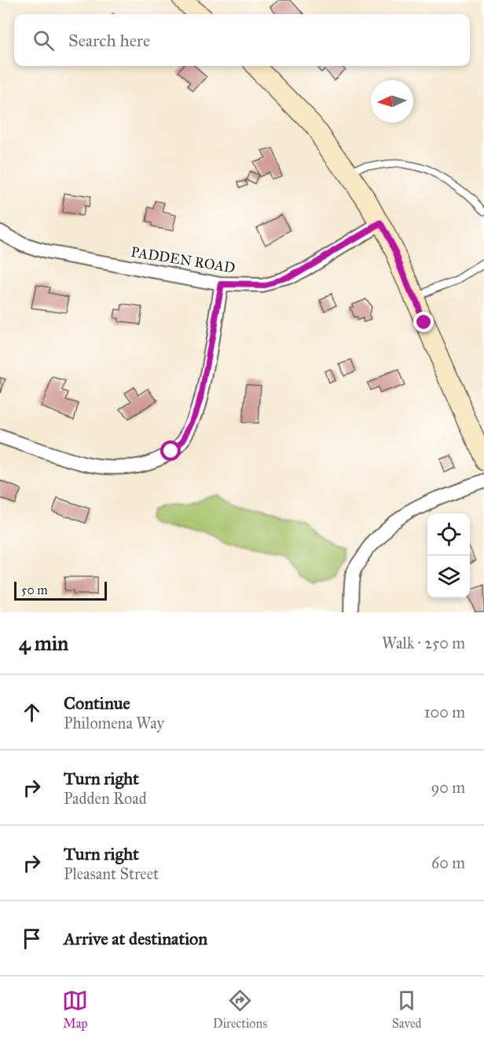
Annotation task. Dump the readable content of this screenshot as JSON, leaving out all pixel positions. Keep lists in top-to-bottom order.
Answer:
{
  "streets": {
    "street": ["PADDEN ROAD"]
  },
  "scale_bar": "50 m",
  "north": "left",
  "page": {
    "search": "Search here",
    "scale": "50 m",
    "heading": ["4 min", "Walk · 250 m"],
    "list": [
      ["Continue", "Philomena Way", "100 m"],
      ["Turn right", "Padden Road", "90 m"],
      ["Turn right", "Pleasant Street", "60 m"],
      "Arrive at destination"
    ],
    "nav": ["Map", "Directions", "Saved"]
  }
}
